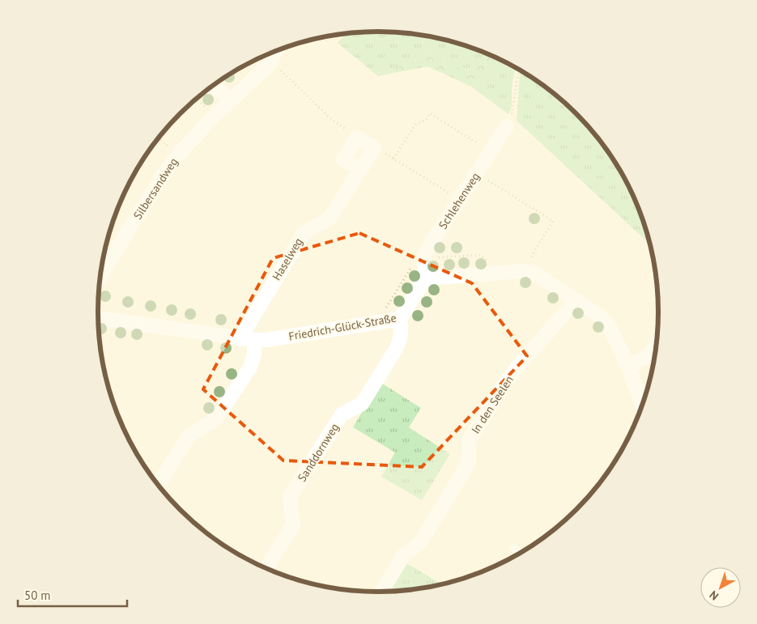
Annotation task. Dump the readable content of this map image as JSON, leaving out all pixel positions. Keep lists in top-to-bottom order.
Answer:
{
  "streets": {
    "street": [
      "Silbersandweg",
      "Schlehenweg",
      "Haselweg",
      "Friedrich-Glück-Straße",
      "In den Seelen",
      "Sanddornweg"
    ]
  },
  "crossings": [
    ["Schlehenweg", "Friedrich-Glück-Straße"],
    ["Haselweg", "Friedrich-Glück-Straße"],
    ["Friedrich-Glück-Straße", "Sanddornweg"]
  ],
  "scale_bar": "50 m",
  "north": "bottom left"
}
